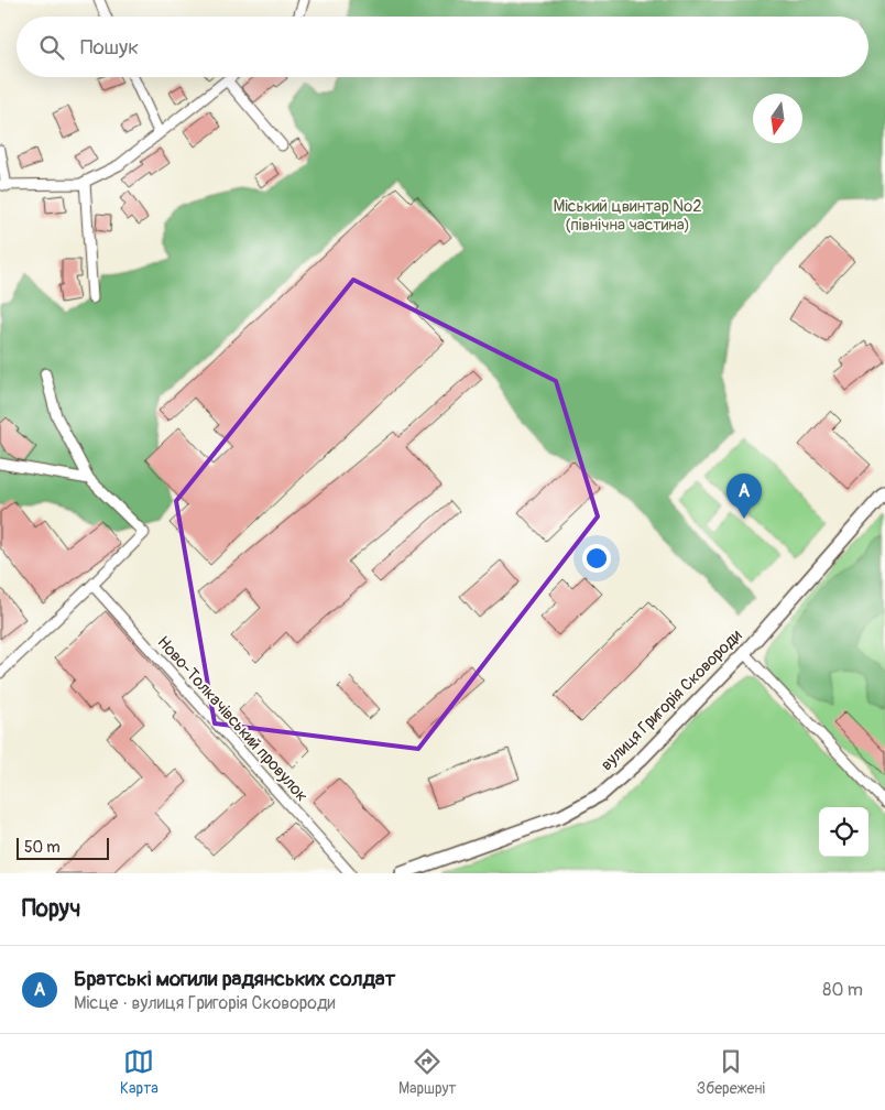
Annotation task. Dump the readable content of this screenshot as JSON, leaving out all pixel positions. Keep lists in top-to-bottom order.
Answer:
{
  "streets": {
    "street": ["вулиця Григорія Сковороди", "Ново-Толкачівський провулок"]
  },
  "parks": ["Міський цвинтар №2 (північна частина)"],
  "scale_bar": "50 m",
  "north": "bottom",
  "page": {
    "search": "Пошук",
    "pins": "A",
    "scale": "50 m",
    "heading": "Поруч",
    "list": [
      {
        "mark": "A",
        "name": "Братські могили радянських солдат",
        "note": "Місце · вулиця Григорія Сковороди",
        "value": "80 m"
      }
    ],
    "nav": ["Карта", "Маршрут", "Збережені"]
  }
}
